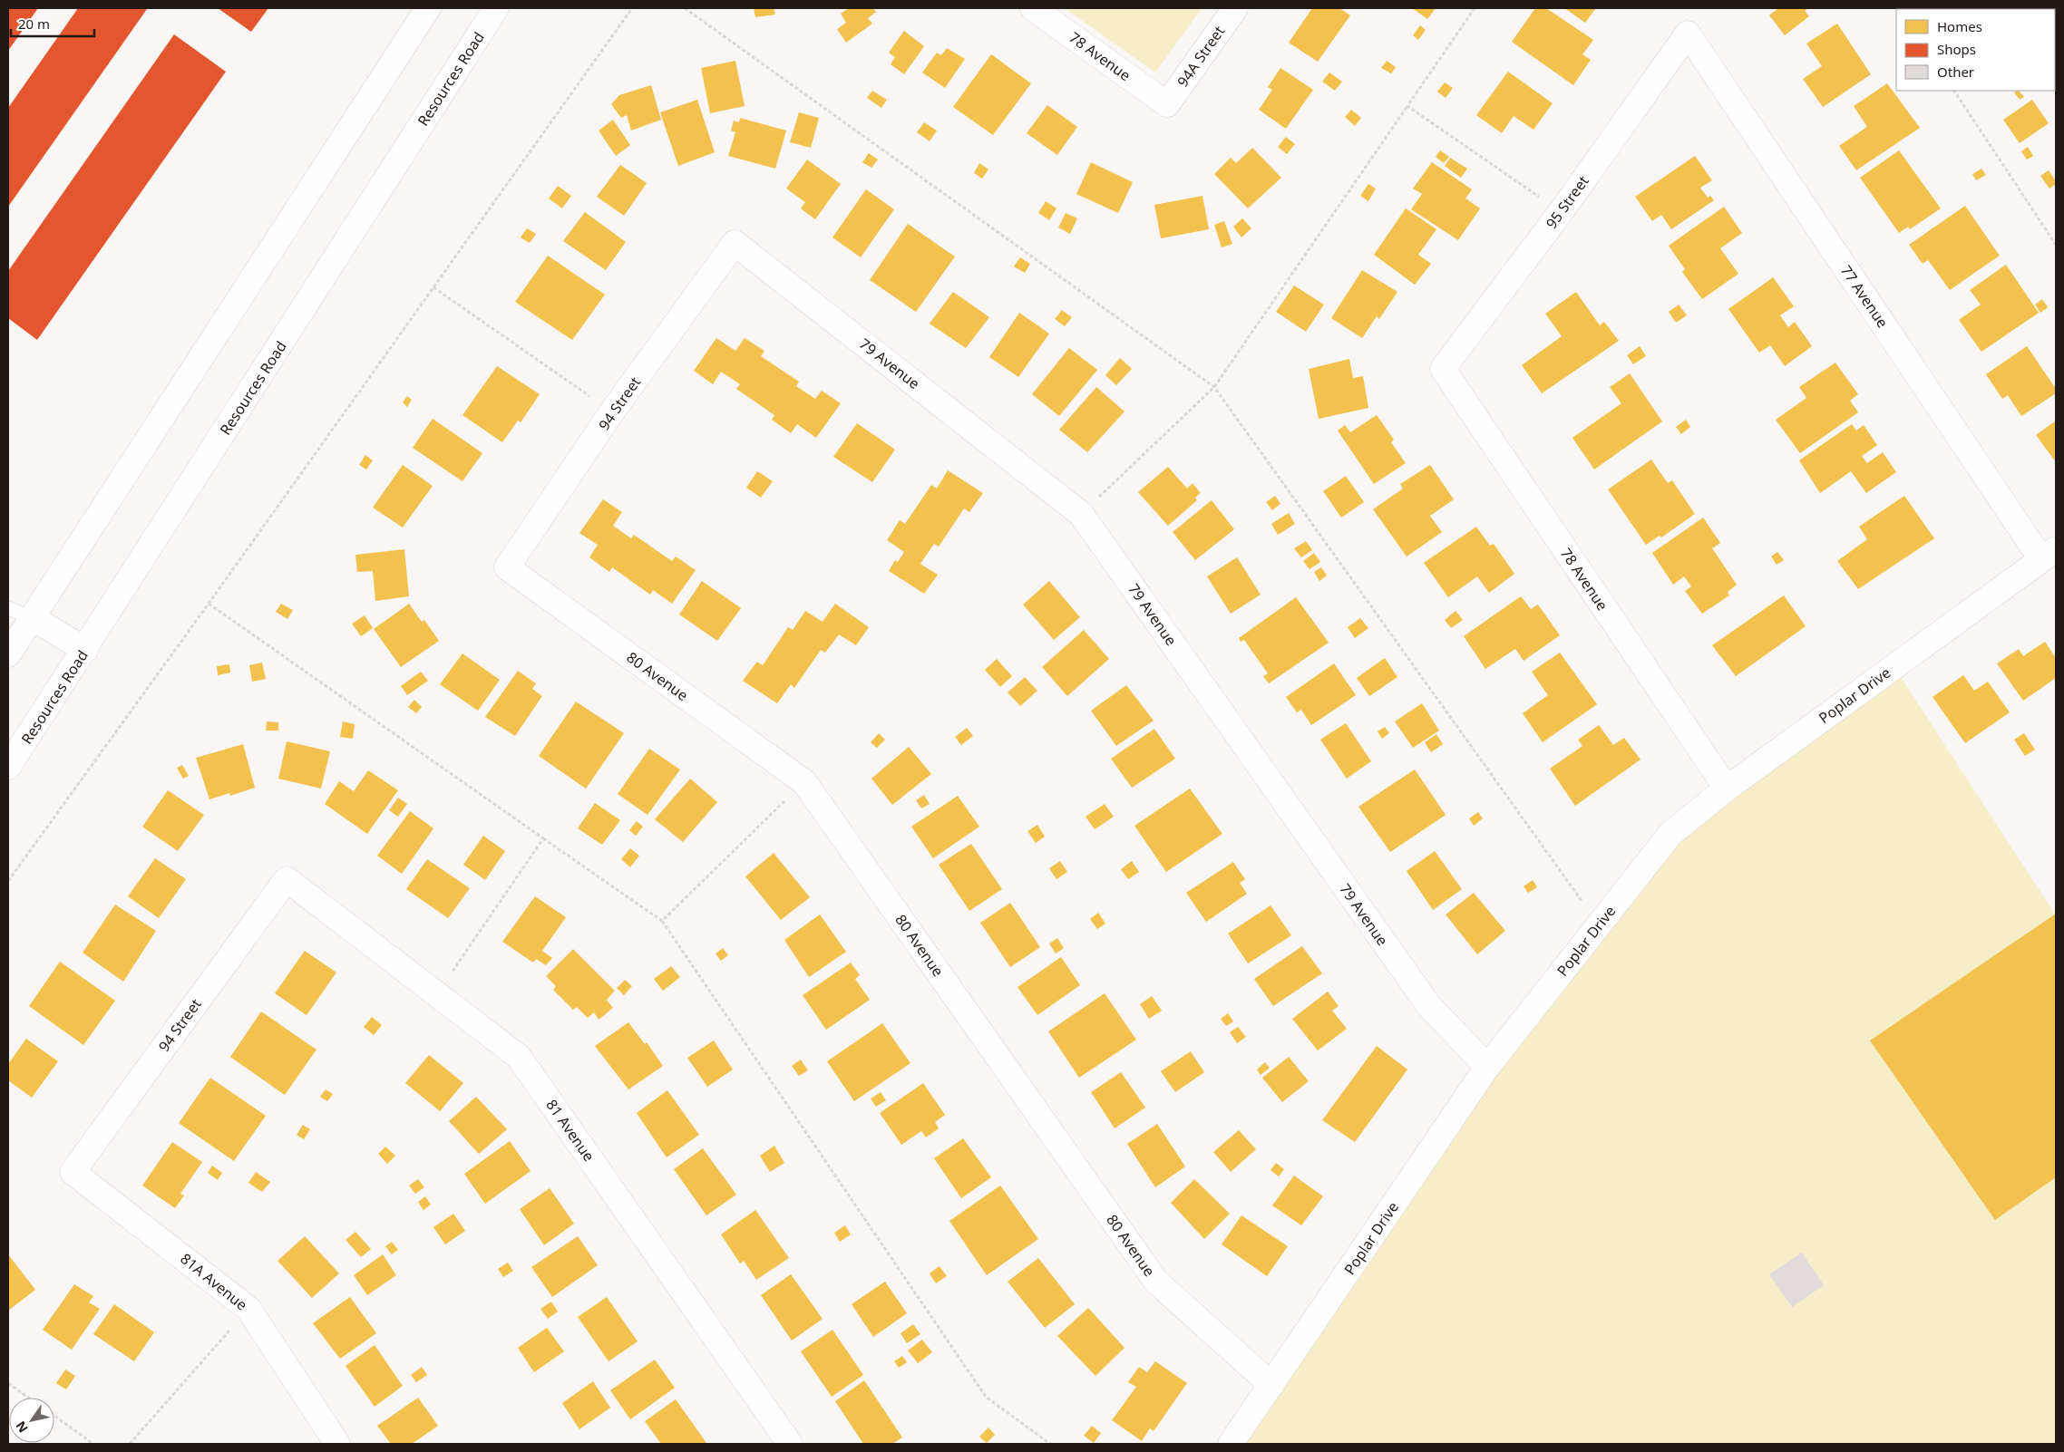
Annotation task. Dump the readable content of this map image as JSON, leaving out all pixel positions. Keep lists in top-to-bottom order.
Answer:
{
  "streets": {
    "street": [
      "78 Avenue",
      "94A Street",
      "Resources Road",
      "95 Street",
      "77 Avenue",
      "79 Avenue",
      "94 Street",
      "80 Avenue",
      "Poplar Drive",
      "81 Avenue",
      "81A Avenue"
    ]
  },
  "crossings": [
    ["78 Avenue", "94A Street"],
    ["78 Avenue", "95 Street"],
    ["78 Avenue", "Poplar Drive"],
    ["95 Street", "77 Avenue"],
    ["77 Avenue", "Poplar Drive"],
    ["79 Avenue", "94 Street"],
    ["79 Avenue", "Poplar Drive"],
    ["94 Street", "80 Avenue"],
    ["94 Street", "81 Avenue"],
    ["94 Street", "81A Avenue"],
    ["80 Avenue", "Poplar Drive"]
  ],
  "legend": ["Homes", "Shops", "Other"],
  "scale_bar": "20 m",
  "north": "bottom left"
}
